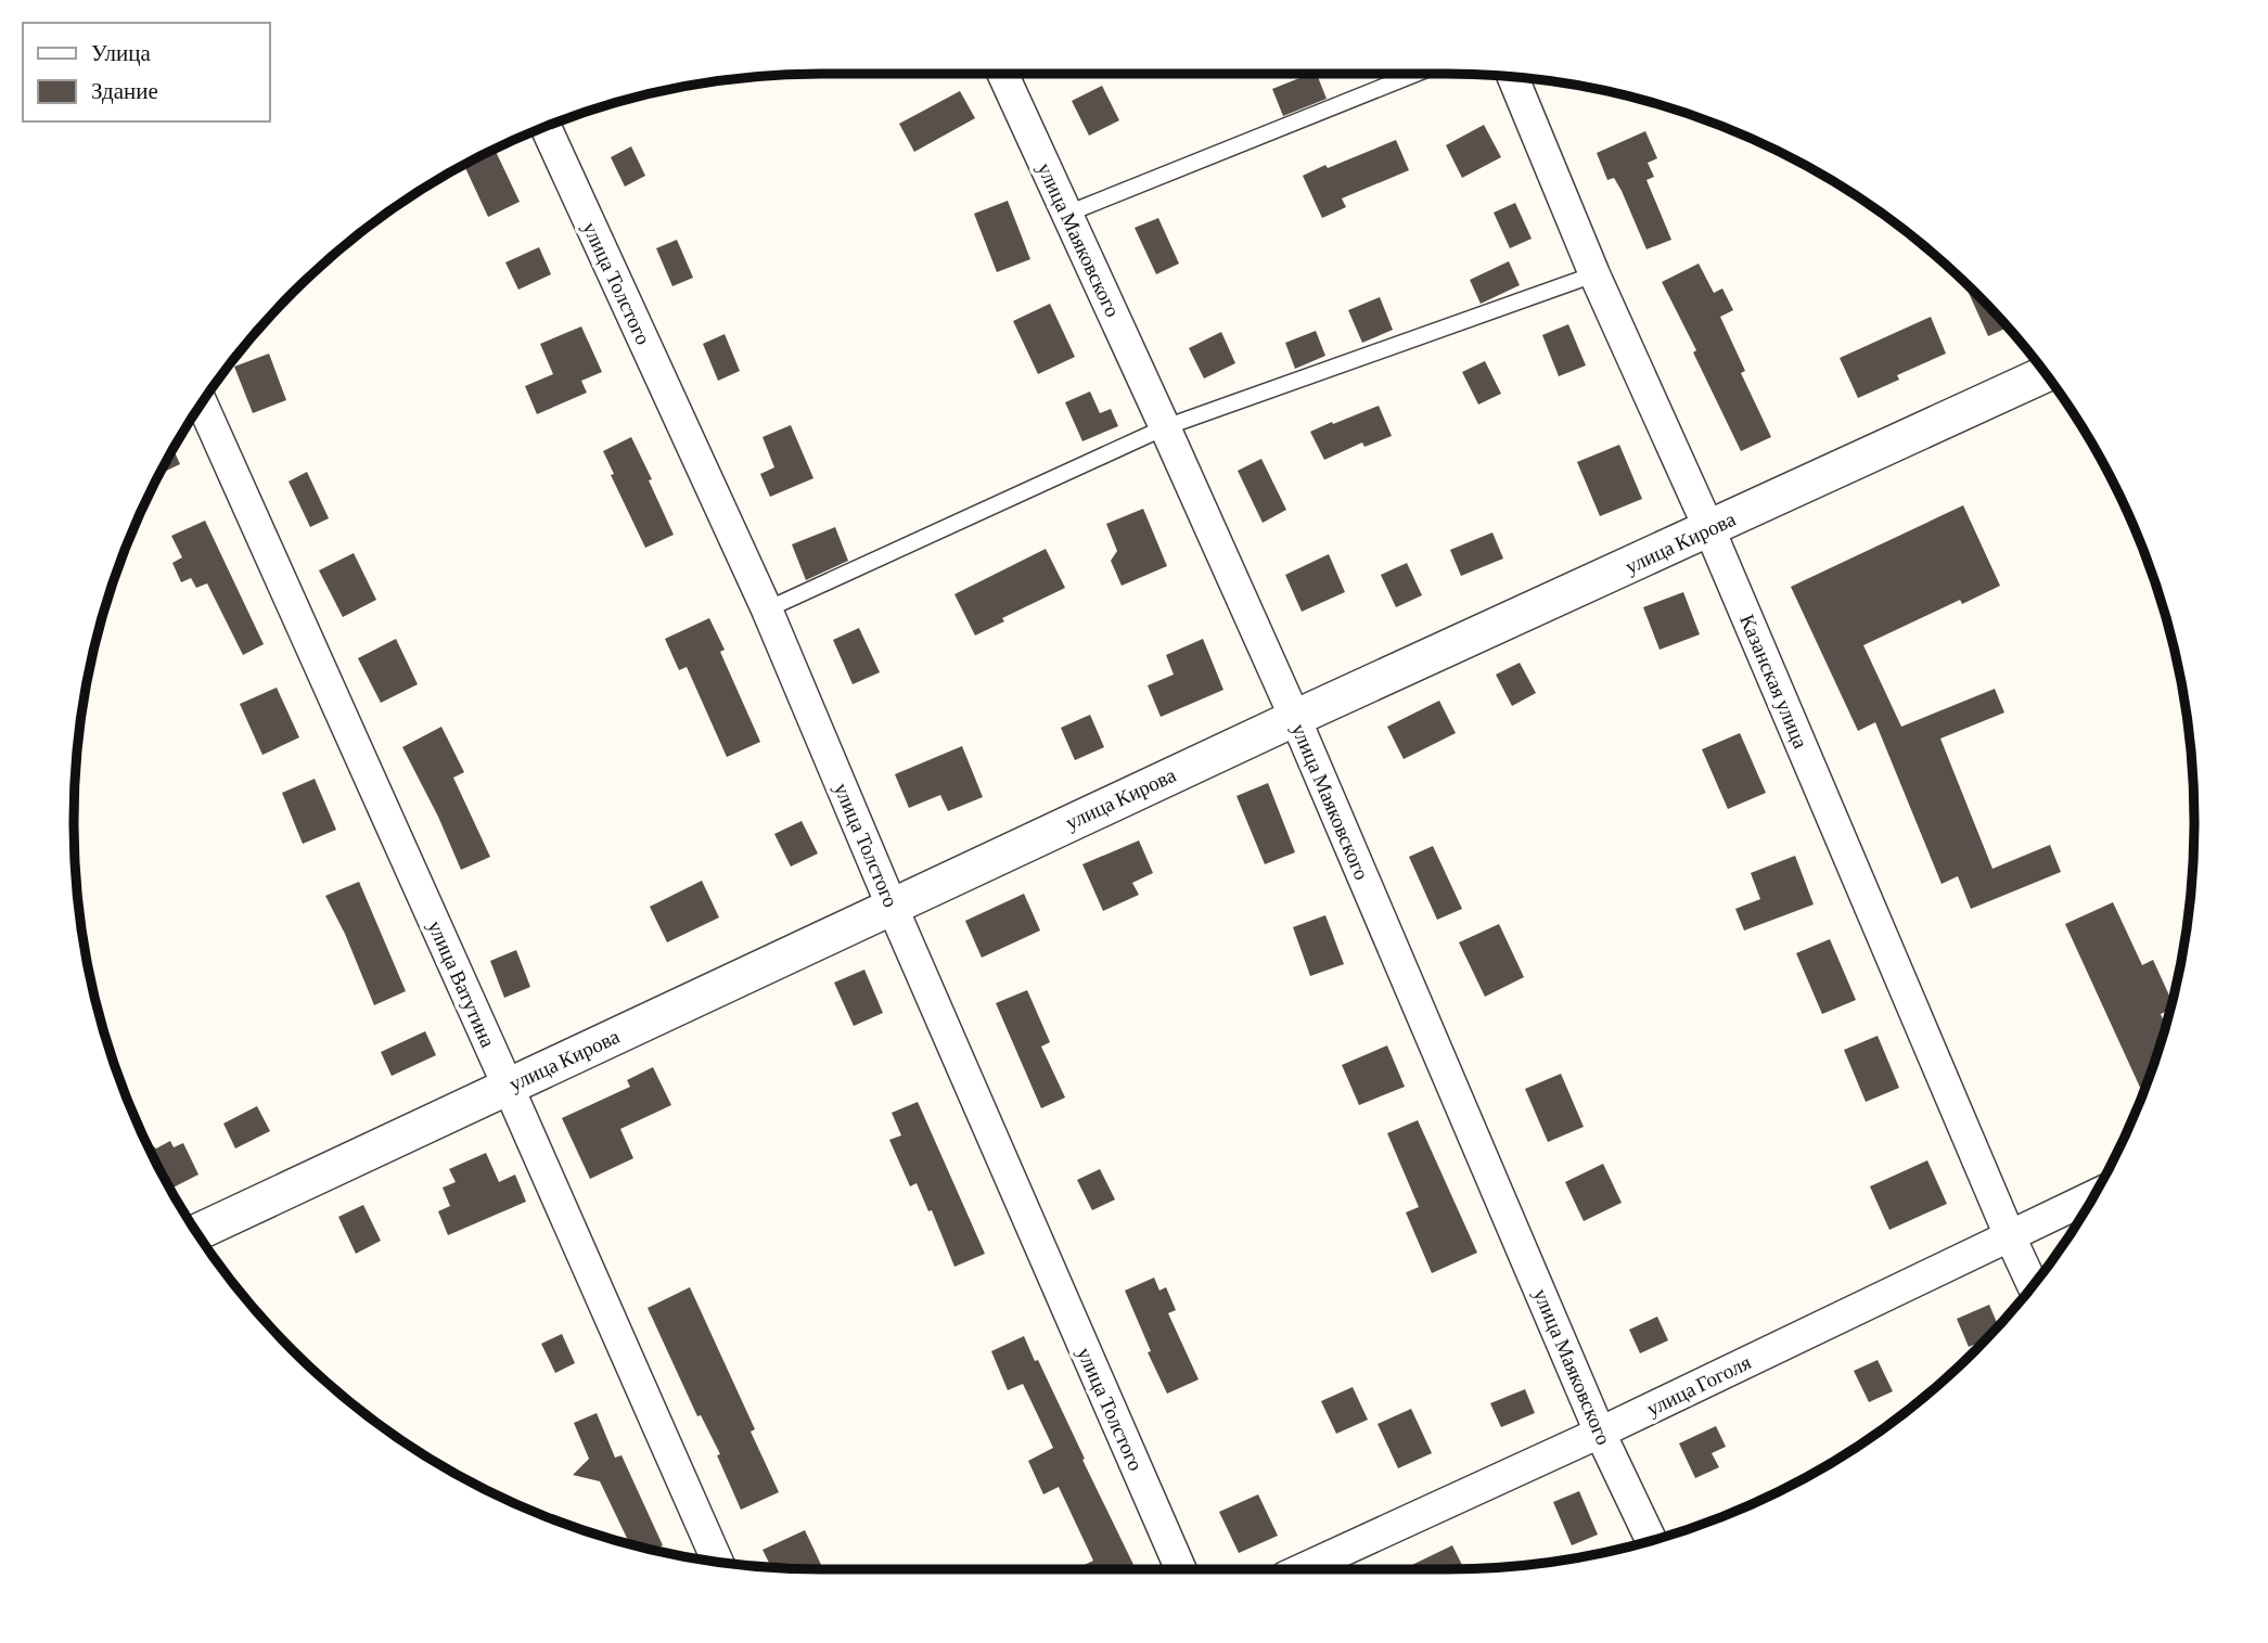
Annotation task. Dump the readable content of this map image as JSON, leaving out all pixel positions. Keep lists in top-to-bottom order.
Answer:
{
  "streets": {
    "street": [
      "улица Маяковского",
      "улица Толстого",
      "улица Кирова",
      "Казанская улица",
      "улица Ватутина",
      "улица Гоголя"
    ]
  },
  "crossings": [
    ["улица Маяковского", "улица Кирова"],
    ["улица Маяковского", "улица Гоголя"],
    ["улица Толстого", "улица Кирова"],
    ["улица Кирова", "Казанская улица"],
    ["улица Кирова", "улица Ватутина"],
    ["Казанская улица", "улица Гоголя"]
  ],
  "legend": ["Улица", "Здание"]
}
